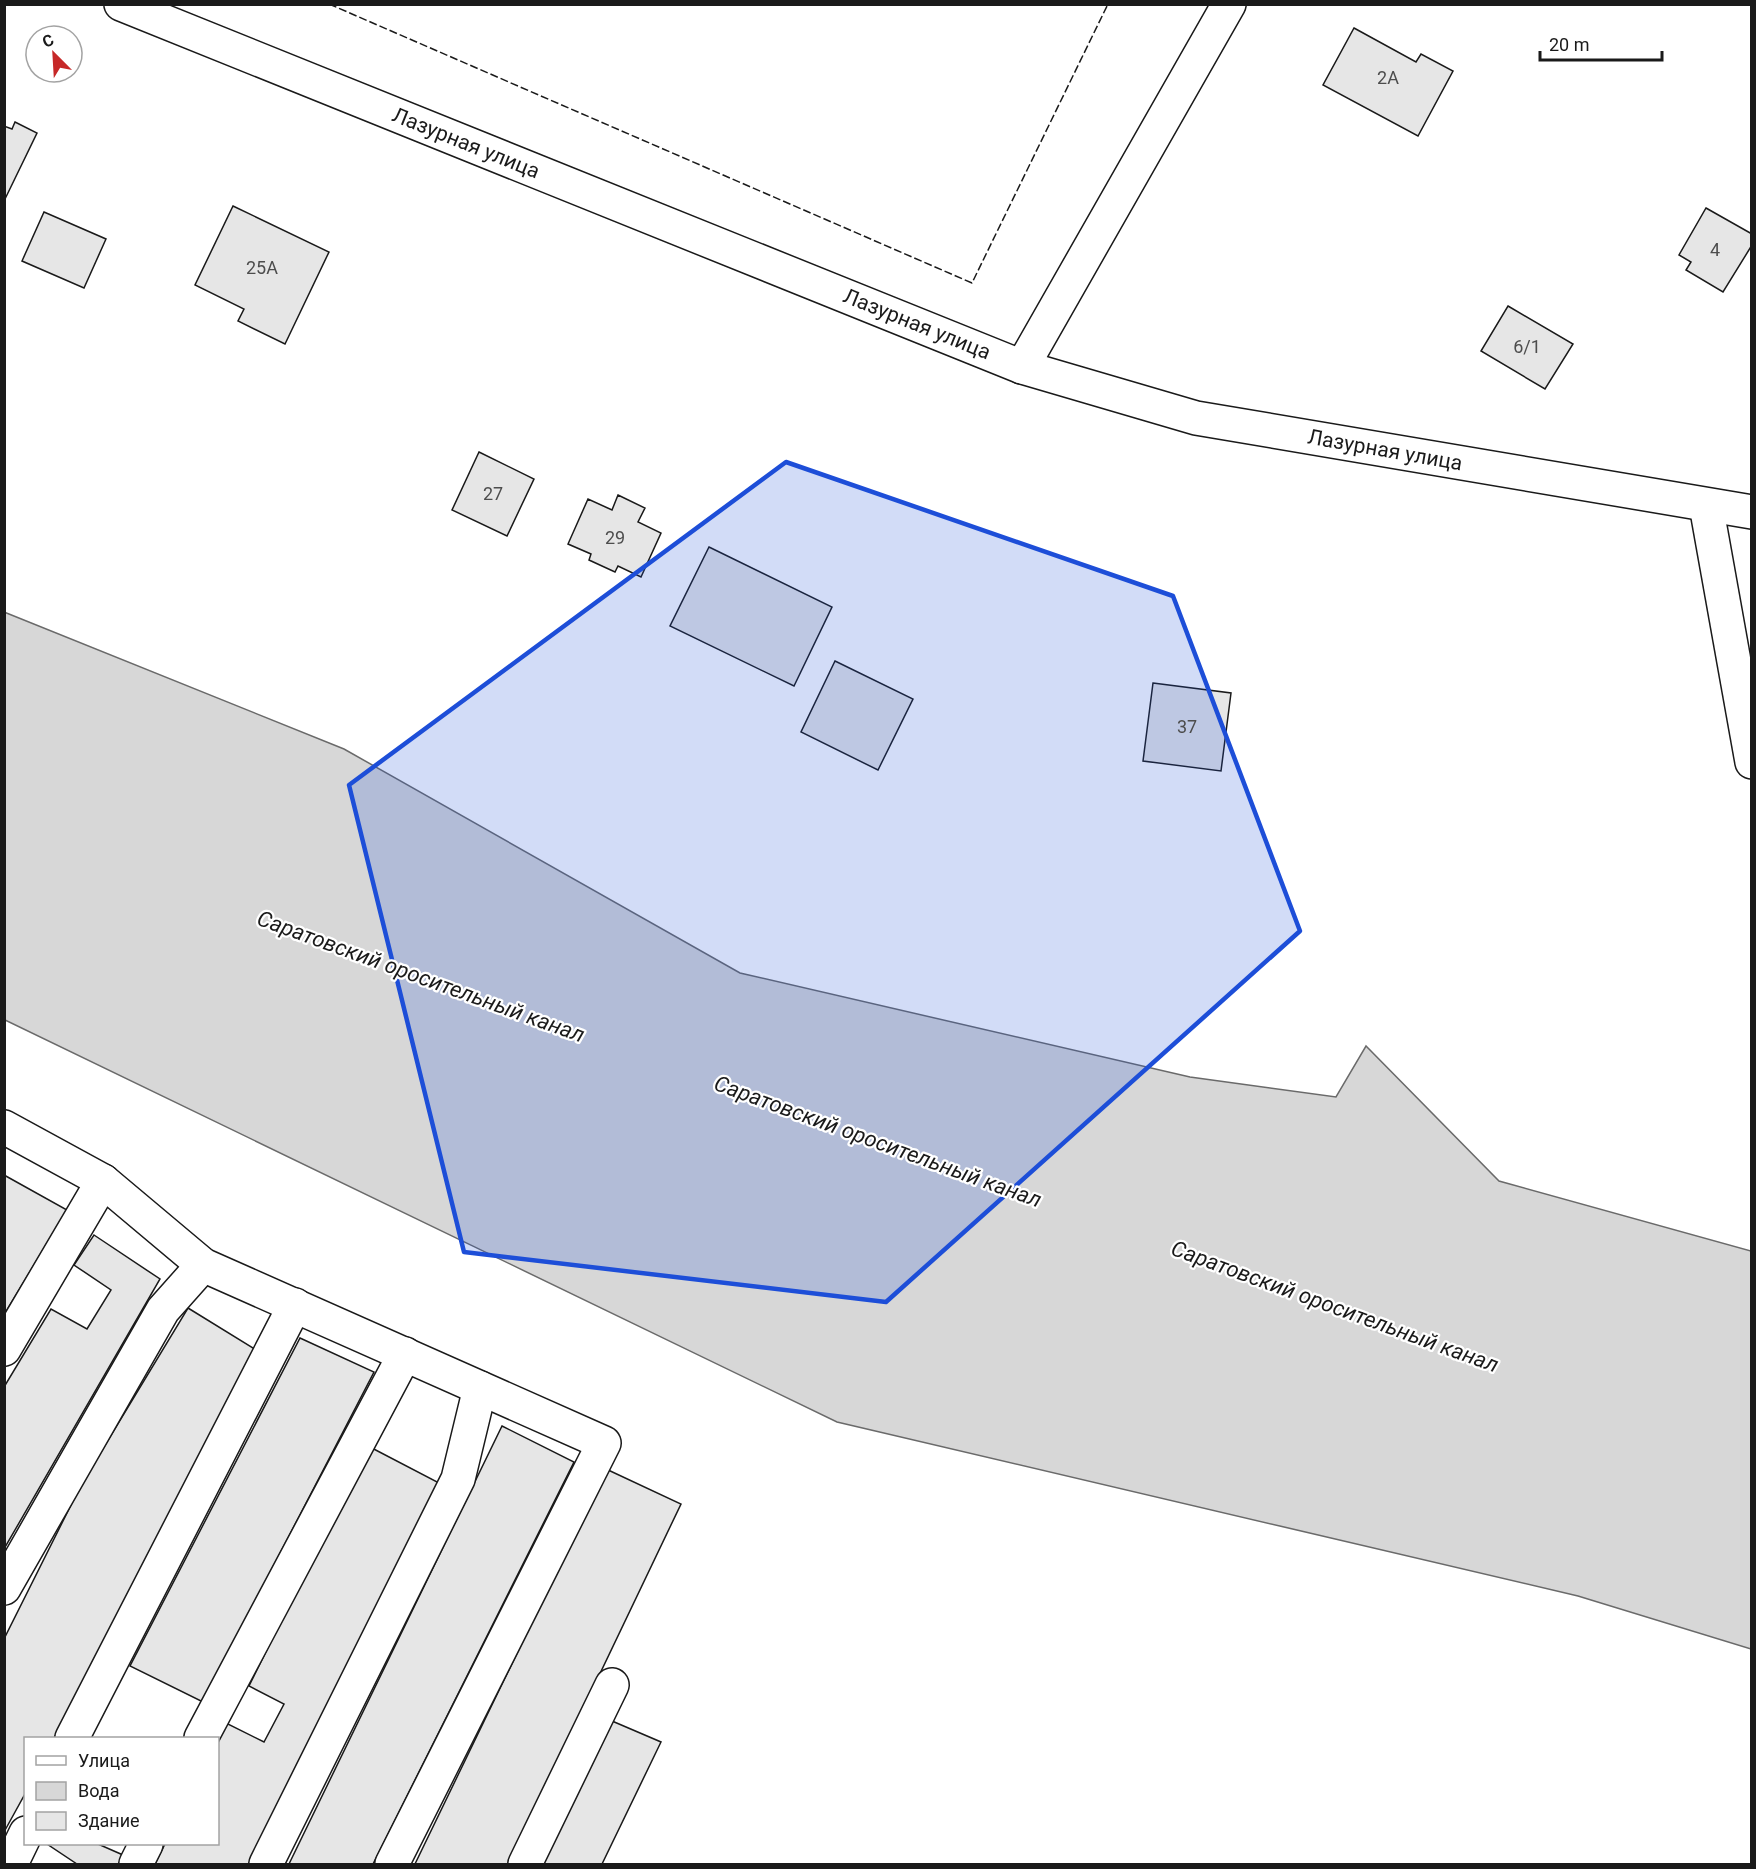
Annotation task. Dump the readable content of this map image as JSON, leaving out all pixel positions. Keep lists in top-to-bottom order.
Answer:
{
  "streets": {
    "street": ["Лазурная улица"]
  },
  "water": ["Саратовский оросительный канал"],
  "house_numbers": [
    "2А",
    "4",
    "25А",
    "6/1",
    "27",
    "29",
    "37"
  ],
  "legend": ["Улица", "Вода", "Здание"],
  "scale_bar": "20 m",
  "north": "top left"
}
